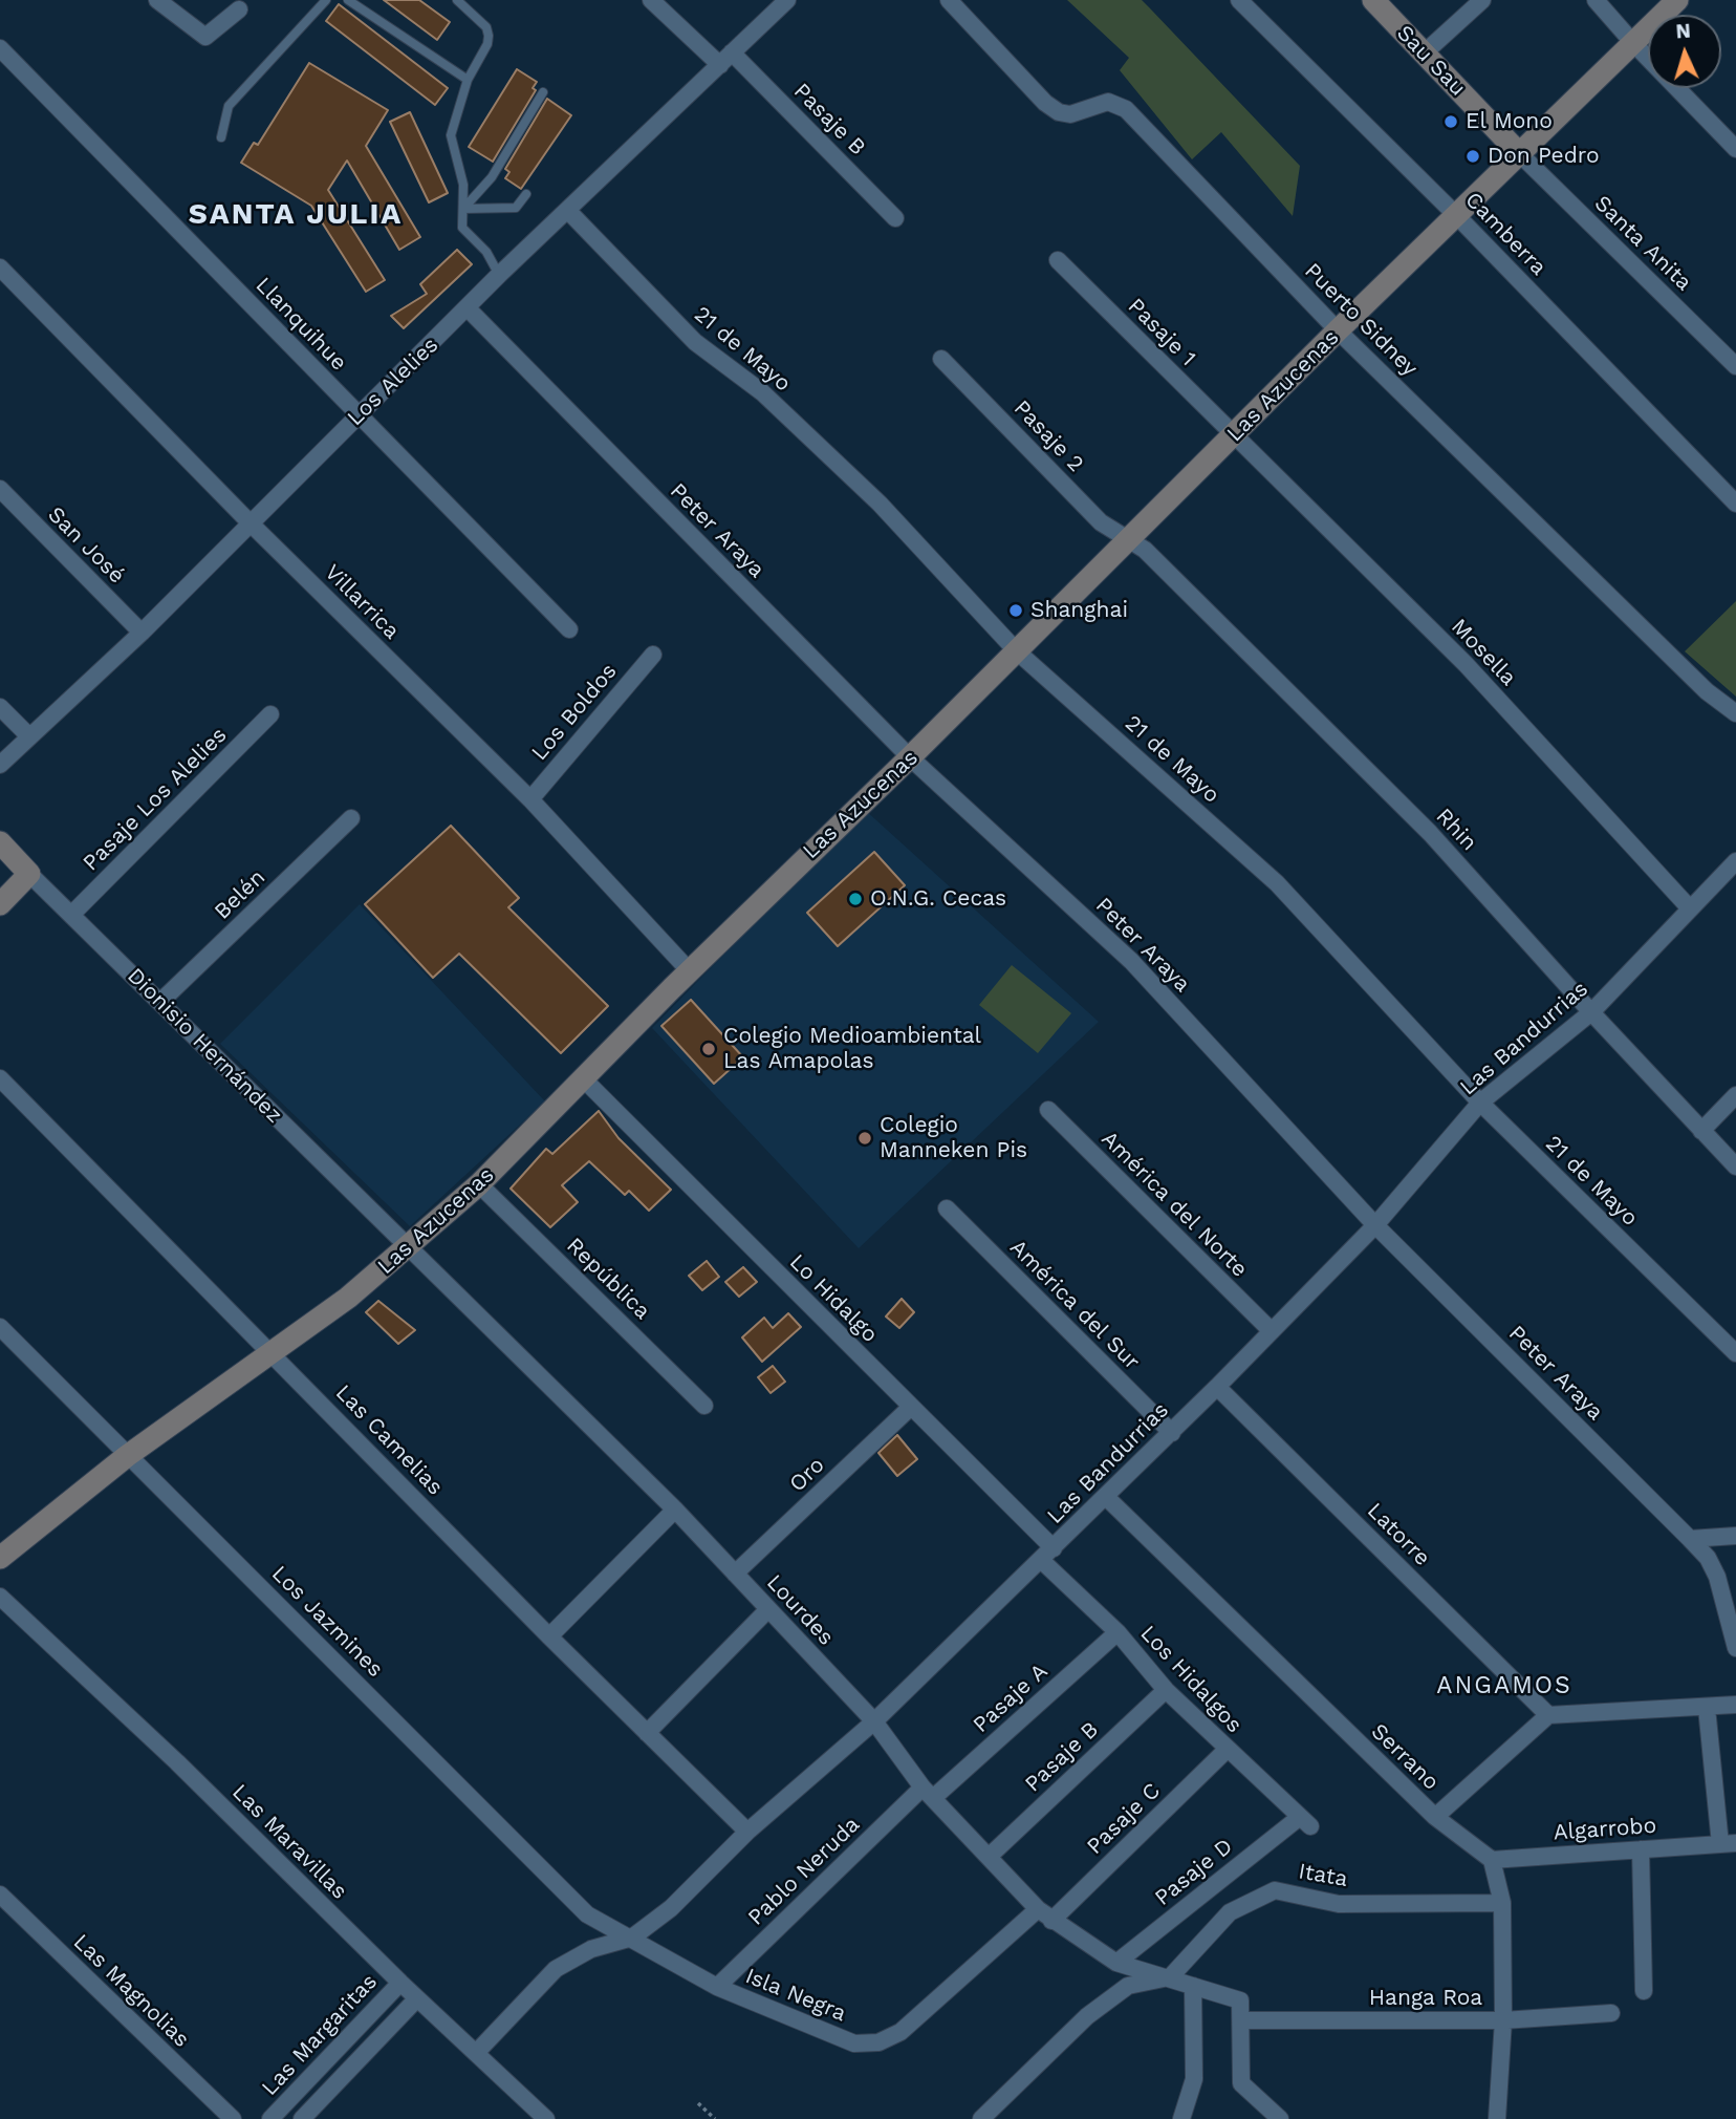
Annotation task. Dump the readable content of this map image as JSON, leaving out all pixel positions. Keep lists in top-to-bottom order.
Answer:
{
  "streets": {
    "street": [
      "Sau Sau",
      "Pasaje B",
      "Camberra",
      "Santa Anita",
      "Puerto Sidney",
      "Llanquihue",
      "Pasaje 1",
      "21 de Mayo",
      "Los Alelies",
      "Las Azucenas",
      "Pasaje 2",
      "Peter Araya",
      "San José",
      "Villarrica",
      "Mosella",
      "Los Boldos",
      "Pasaje Los Alelies",
      "Rhin",
      "Belén",
      "Las Bandurrias",
      "Dionisio Hernández",
      "América del Norte",
      "República",
      "Lo Hidalgo",
      "América del Sur",
      "Las Camelias",
      "Oro",
      "Latorre",
      "Lourdes",
      "Los Jazmines",
      "Los Hidalgos",
      "Pasaje A",
      "Serrano",
      "Pasaje C",
      "Algarrobo",
      "Las Maravillas",
      "Pablo Neruda",
      "Pasaje D",
      "Itata",
      "Las Magnolias",
      "Isla Negra",
      "Hanga Roa",
      "Las Margaritas"
    ]
  },
  "crossings": [
    ["Sau Sau", "Santa Anita"],
    ["Sau Sau", "Las Azucenas"],
    ["Pasaje B", "Los Alelies"],
    ["Pasaje B", "Lourdes"],
    ["Pasaje B", "Los Hidalgos"],
    ["Camberra", "Las Azucenas"],
    ["Santa Anita", "Las Azucenas"],
    ["Puerto Sidney", "Las Azucenas"],
    ["Llanquihue", "Los Alelies"],
    ["Pasaje 1", "Las Azucenas"],
    ["Pasaje 1", "Mosella"],
    ["21 de Mayo", "Los Alelies"],
    ["21 de Mayo", "Las Azucenas"],
    ["21 de Mayo", "Las Bandurrias"],
    ["Los Alelies", "Peter Araya"],
    ["Los Alelies", "San José"],
    ["Los Alelies", "Villarrica"],
    ["Las Azucenas", "Pasaje 2"],
    ["Las Azucenas", "Peter Araya"],
    ["Las Azucenas", "Villarrica"],
    ["Las Azucenas", "Mosella"],
    ["Las Azucenas", "Rhin"],
    ["Las Azucenas", "Dionisio Hernández"],
    ["Las Azucenas", "República"],
    ["Las Azucenas", "Lo Hidalgo"],
    ["Las Azucenas", "Las Camelias"],
    ["Las Azucenas", "Lourdes"],
    ["Las Azucenas", "Los Jazmines"],
    ["Pasaje 2", "Rhin"],
    ["Peter Araya", "Las Bandurrias"],
    ["Villarrica", "Los Boldos"],
    ["Mosella", "Las Bandurrias"],
    ["Pasaje Los Alelies", "Dionisio Hernández"],
    ["Rhin", "Las Bandurrias"],
    ["Belén", "Dionisio Hernández"],
    ["Las Bandurrias", "América del Norte"],
    ["Las Bandurrias", "Lo Hidalgo"],
    ["Las Bandurrias", "América del Sur"],
    ["Las Bandurrias", "Las Camelias"],
    ["Las Bandurrias", "Latorre"],
    ["Las Bandurrias", "Lourdes"],
    ["Las Bandurrias", "Los Jazmines"],
    ["Las Bandurrias", "Los Hidalgos"],
    ["Las Bandurrias", "Serrano"],
    ["Las Bandurrias", "Las Maravillas"],
    ["Las Bandurrias", "Isla Negra"],
    ["Dionisio Hernández", "Lourdes"],
    ["Lo Hidalgo", "Oro"],
    ["Lo Hidalgo", "Los Hidalgos"],
    ["Oro", "Lourdes"],
    ["Lourdes", "Pasaje A"],
    ["Lourdes", "Pasaje C"],
    ["Lourdes", "Pablo Neruda"],
    ["Lourdes", "Pasaje D"],
    ["Lourdes", "Itata"],
    ["Lourdes", "Isla Negra"],
    ["Lourdes", "Hanga Roa"],
    ["Los Jazmines", "Isla Negra"],
    ["Los Hidalgos", "Pasaje A"],
    ["Los Hidalgos", "Pasaje C"],
    ["Los Hidalgos", "Pasaje D"],
    ["Pasaje A", "Pablo Neruda"],
    ["Serrano", "Algarrobo"],
    ["Pasaje C", "Isla Negra"],
    ["Las Maravillas", "Las Margaritas"],
    ["Pablo Neruda", "Isla Negra"]
  ],
  "districts": ["SANTA JULIA", "ANGAMOS"],
  "places": [
    "El Mono",
    "Don Pedro",
    "Shanghai",
    "O.N.G. Cecas",
    "Colegio Medioambiental Las Amapolas",
    "Colegio Manneken Pis"
  ],
  "north": "top"
}
